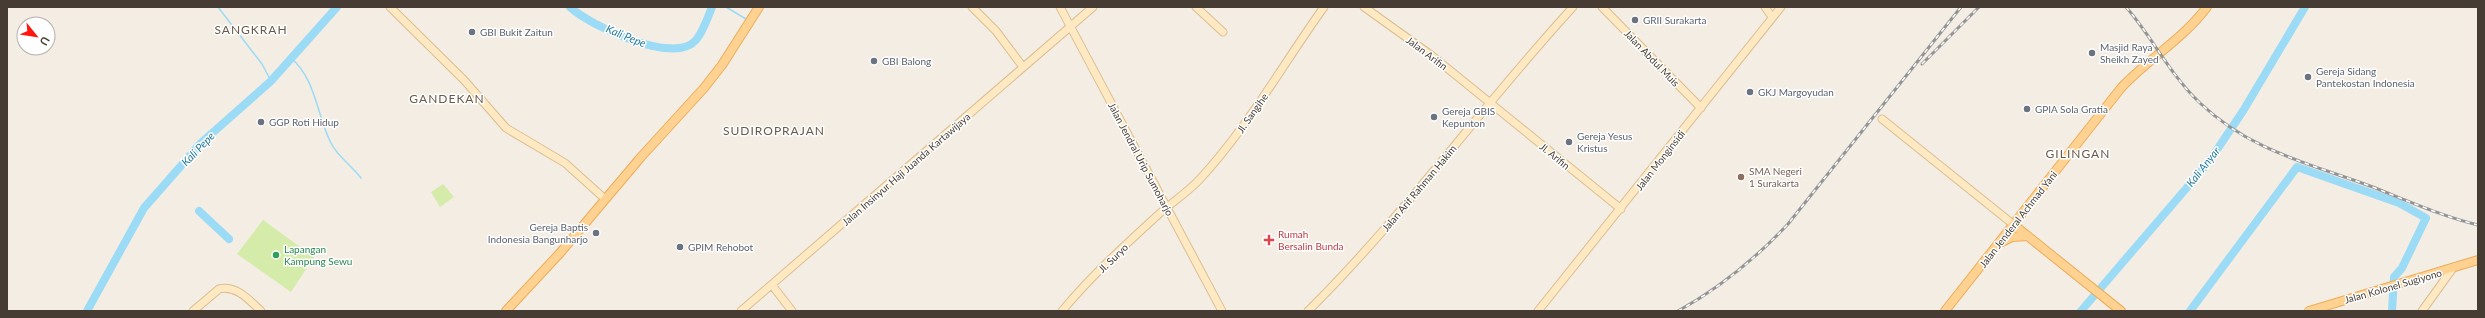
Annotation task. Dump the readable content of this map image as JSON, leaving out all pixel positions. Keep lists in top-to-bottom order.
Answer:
{
  "streets": {
    "main road": [
      "Jalan Arifin",
      "Jalan Abdul Muis",
      "Jl. Sangihe",
      "Jl. Arifin",
      "Jalan Jendral Urip Sumoharjo",
      "Jalan Monginsidi",
      "Jalan Insinyur Haji Juanda Kartawijaya",
      "Jalan Arif Rahman Hakim",
      "Jalan Jenderal Achmad Yani",
      "Jl. Suryo",
      "Jalan Kolonel Sugiyono"
    ]
  },
  "crossings": [
    ["Jalan Arifin", "Jl. Arifin"],
    ["Jalan Arifin", "Jalan Arif Rahman Hakim"],
    ["Jalan Abdul Muis", "Jalan Monginsidi"],
    ["Jl. Sangihe", "Jalan Jendral Urip Sumoharjo"],
    ["Jl. Sangihe", "Jl. Suryo"],
    ["Jl. Arifin", "Jalan Monginsidi"],
    ["Jl. Arifin", "Jalan Arif Rahman Hakim"],
    ["Jalan Jendral Urip Sumoharjo", "Jalan Insinyur Haji Juanda Kartawijaya"],
    ["Jalan Jendral Urip Sumoharjo", "Jl. Suryo"]
  ],
  "districts": [
    "SANGKRAH",
    "GANDEKAN",
    "SUDIROPRAJAN",
    "GILINGAN"
  ],
  "water": ["Kali Pepe", "Kali Anyar"],
  "places": {
    "other": [
      "GRII Surakarta",
      "GBI Bukit Zaitun",
      "Masjid Raya Sheikh Zayed",
      "GBI Balong",
      "Gereja Sidang Pantekostan Indonesia",
      "GKJ Margoyudan",
      "GPIA Sola Gratia",
      "Gereja GBIS Kepunton",
      "GGP Roti Hidup",
      "Gereja Yesus Kristus",
      "SMA Negeri 1 Surakarta",
      "Gereja Baptis Indonesia Bangunharjo",
      "GPIM Rehobot",
      "Lapangan Kampung Sewu"
    ],
    "health": ["Rumah Bersalin Bunda"]
  },
  "north": "bottom right"
}
